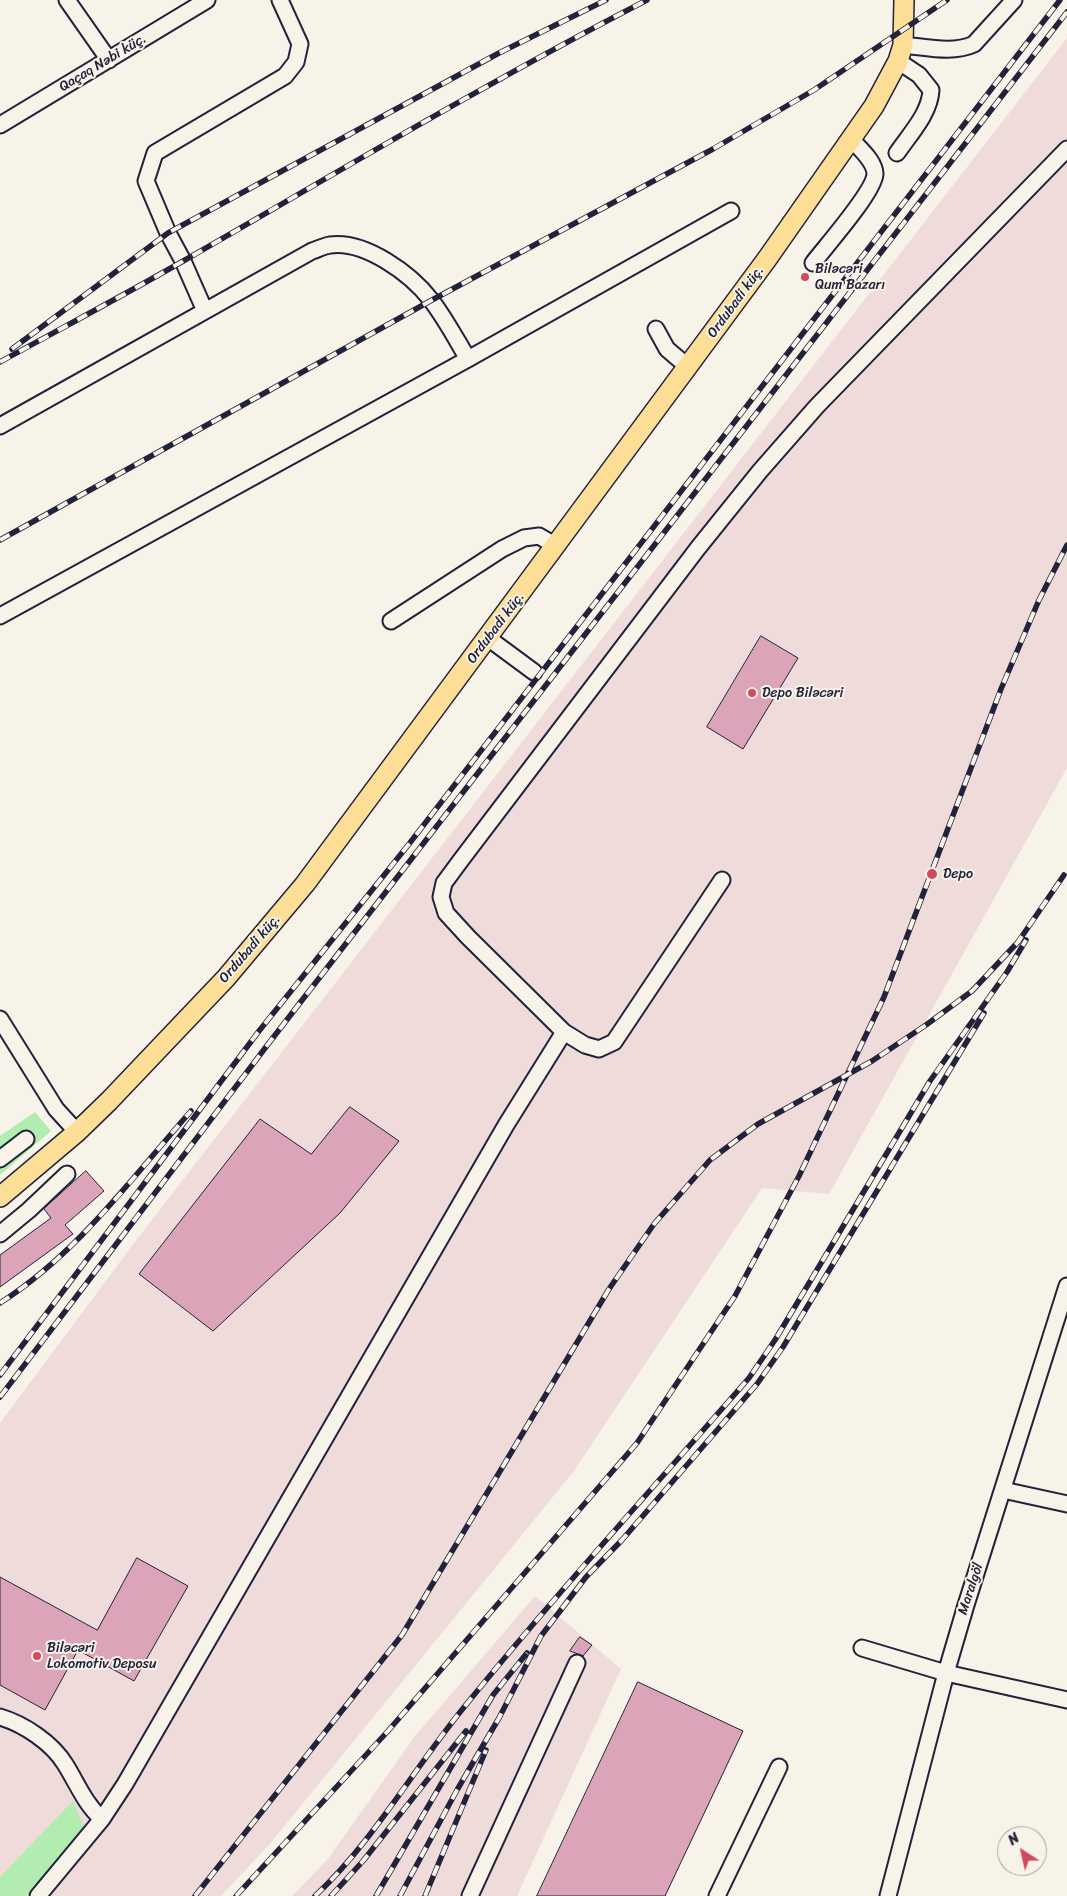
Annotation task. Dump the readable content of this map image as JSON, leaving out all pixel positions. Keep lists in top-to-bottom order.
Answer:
{
  "streets": {
    "main road": ["Ordubadi küç."],
    "street": ["Qaçaq Nəbi küç.", "Maralgöl"]
  },
  "places": [
    "Biləcəri Qum Bazarı",
    "Depo Biləcəri",
    "Depo",
    "Biləcəri Lokomotiv Deposu"
  ],
  "north": "top left"
}
